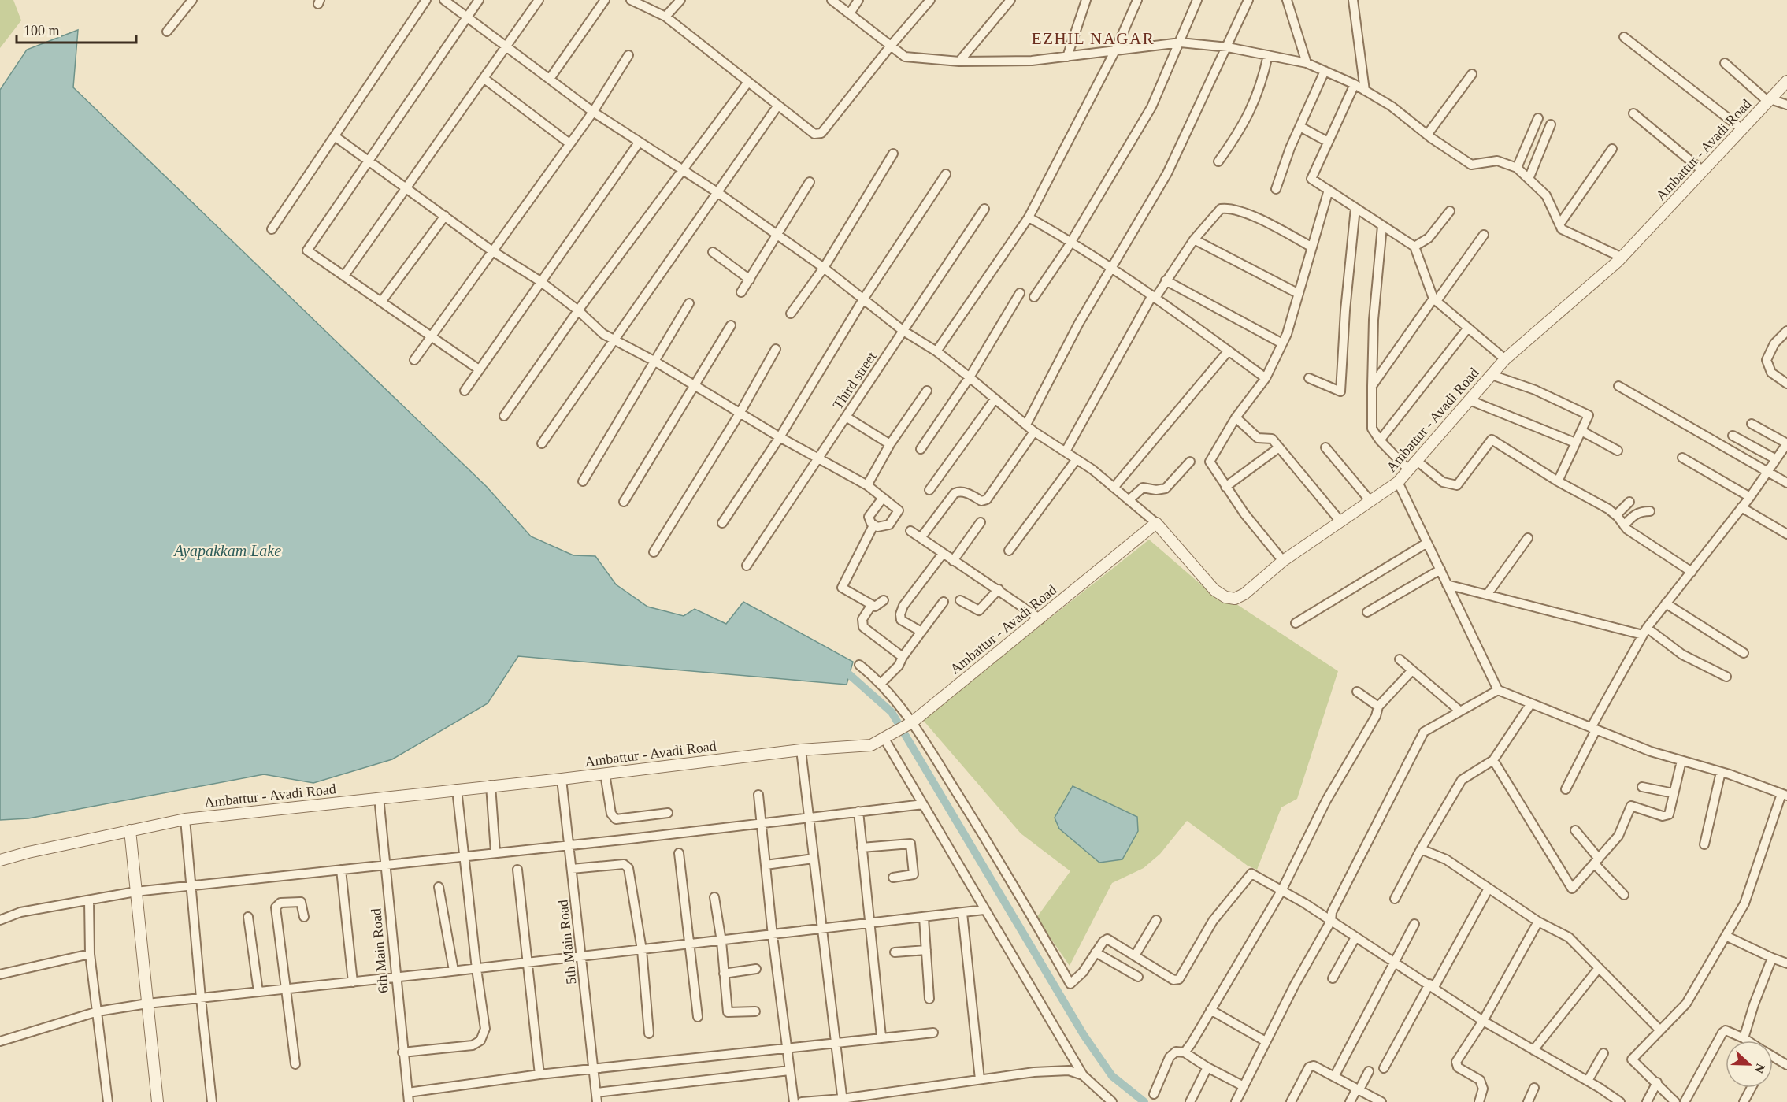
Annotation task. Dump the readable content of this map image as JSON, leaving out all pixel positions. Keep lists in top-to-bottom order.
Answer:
{
  "streets": {
    "street": [
      "Ambattur - Avadi Road",
      "Third street",
      "5th Main Road",
      "6th Main Road"
    ]
  },
  "crossings": [
    ["Ambattur - Avadi Road", "5th Main Road"],
    ["Ambattur - Avadi Road", "6th Main Road"]
  ],
  "districts": ["EZHIL NAGAR"],
  "water": ["Ayapakkam Lake"],
  "scale_bar": "100 m",
  "north": "right"
}
